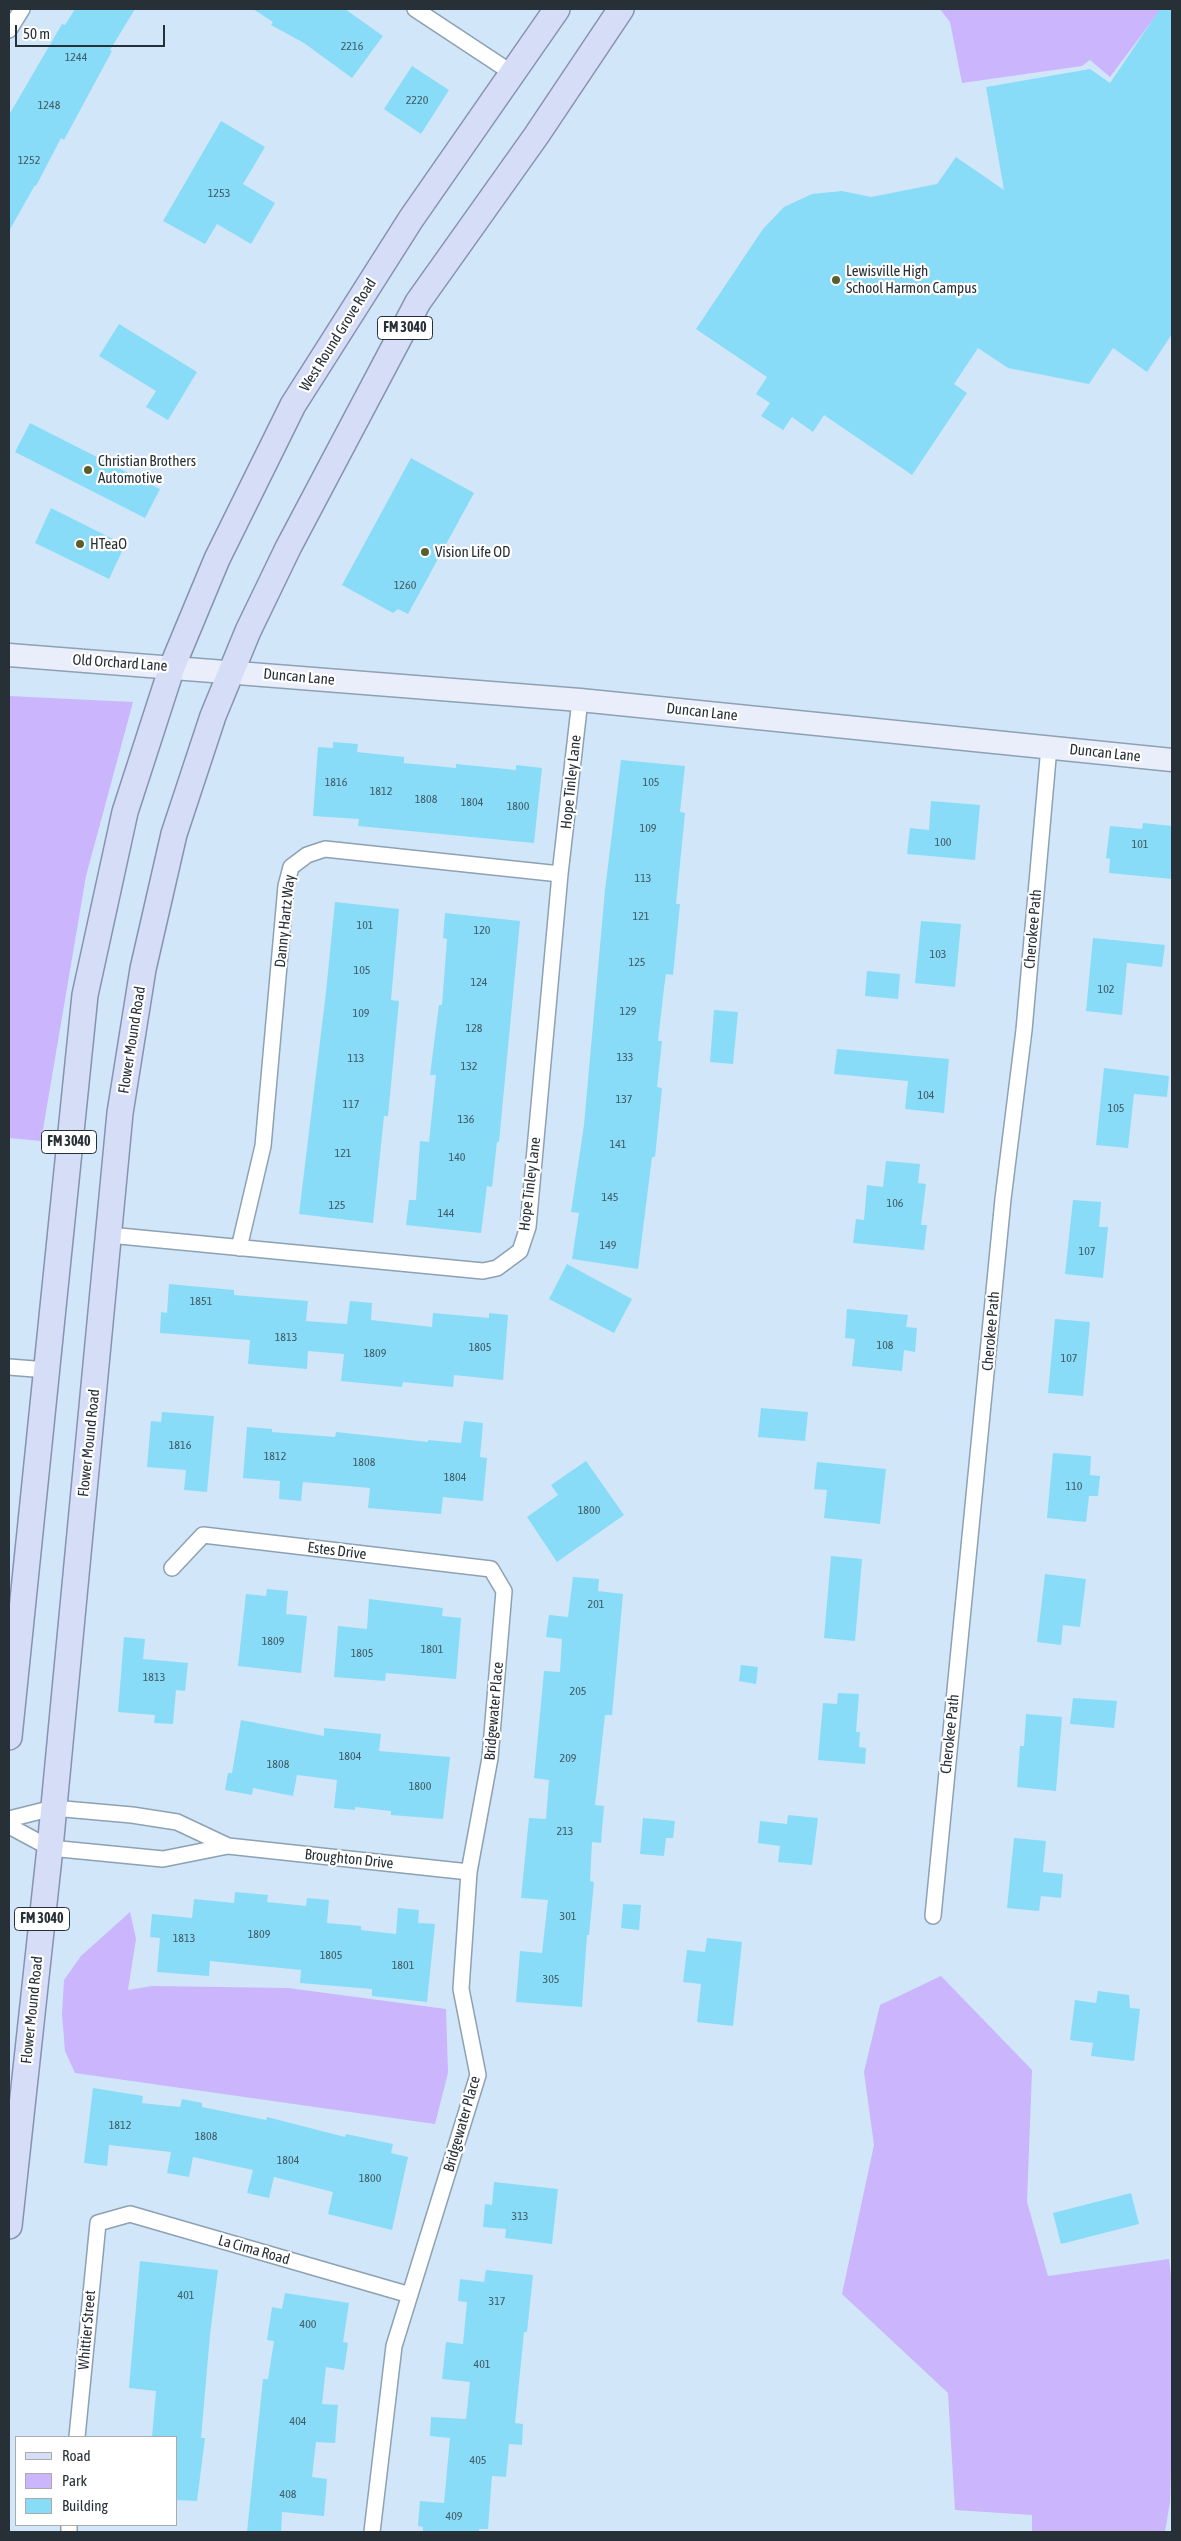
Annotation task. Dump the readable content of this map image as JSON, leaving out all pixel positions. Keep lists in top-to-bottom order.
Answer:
{
  "streets": {
    "main road": ["FM 3040", "West Round Grove Road", "Flower Mound Road"],
    "street": [
      "Old Orchard Lane",
      "Duncan Lane",
      "Hope Tinley Lane",
      "Danny Hartz Way",
      "Cherokee Path",
      "Estes Drive",
      "Bridgewater Place",
      "Broughton Drive",
      "La Cima Road",
      "Whittier Street"
    ]
  },
  "crossings": [
    ["FM 3040", "West Round Grove Road"],
    ["FM 3040", "Old Orchard Lane"],
    ["FM 3040", "Duncan Lane"],
    ["FM 3040", "Flower Mound Road"],
    ["West Round Grove Road", "Old Orchard Lane"],
    ["Old Orchard Lane", "Duncan Lane"],
    ["Old Orchard Lane", "Flower Mound Road"],
    ["Duncan Lane", "Hope Tinley Lane"],
    ["Duncan Lane", "Cherokee Path"],
    ["Duncan Lane", "Flower Mound Road"],
    ["Hope Tinley Lane", "Danny Hartz Way"],
    ["Hope Tinley Lane", "Flower Mound Road"],
    ["Flower Mound Road", "Broughton Drive"],
    ["Estes Drive", "Bridgewater Place"],
    ["Bridgewater Place", "Broughton Drive"],
    ["Bridgewater Place", "La Cima Road"],
    ["La Cima Road", "Whittier Street"]
  ],
  "places": [
    "Lewisville High School Harmon Campus",
    "Christian Brothers Automotive",
    "HTeaO",
    "Vision Life OD"
  ],
  "house_numbers": [
    "2216",
    "1244",
    "2220",
    "1248",
    "1252",
    "1253",
    "1260",
    "1816",
    "105",
    "1812",
    "1808",
    "1804",
    "1800",
    "109",
    "100",
    "101",
    "113",
    "121",
    "101",
    "120",
    "103",
    "125",
    "105",
    "124",
    "102",
    "129",
    "109",
    "128",
    "133",
    "113",
    "132",
    "104",
    "137",
    "117",
    "105",
    "136",
    "141",
    "121",
    "140",
    "145",
    "106",
    "125",
    "144",
    "149",
    "107",
    "1851",
    "1813",
    "108",
    "1805",
    "1809",
    "107",
    "1816",
    "1812",
    "1808",
    "1804",
    "110",
    "1800",
    "201",
    "1809",
    "1801",
    "1805",
    "1813",
    "205",
    "1804",
    "209",
    "1808",
    "1800",
    "213",
    "301",
    "1809",
    "1813",
    "1805",
    "1801",
    "305",
    "1812",
    "1808",
    "1804",
    "1800",
    "313",
    "401",
    "317",
    "400",
    "401",
    "404",
    "405",
    "408",
    "409"
  ],
  "legend": ["Road", "Park", "Building"],
  "scale_bar": "50 m"
}
